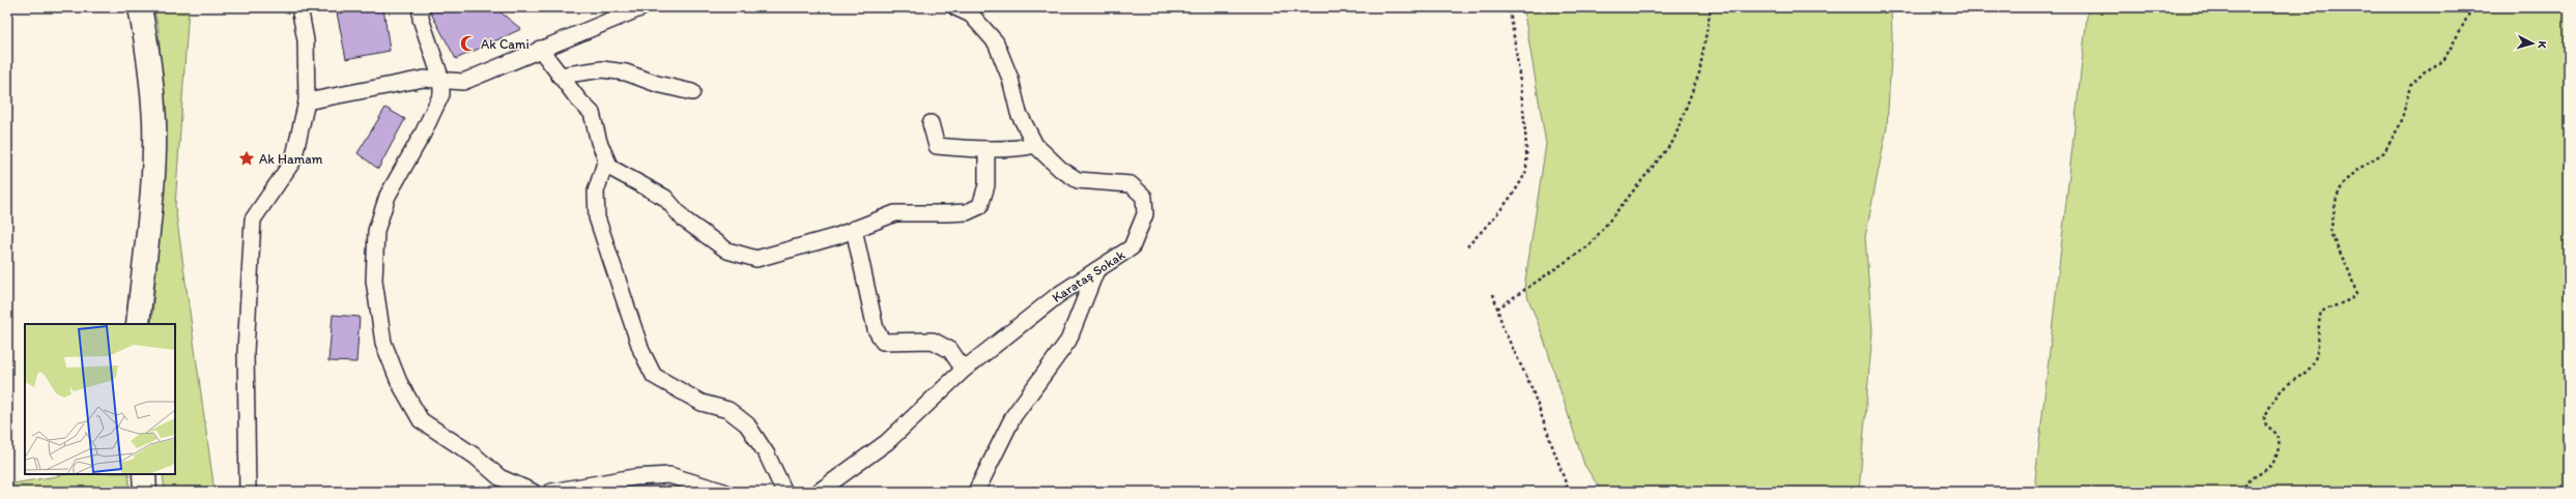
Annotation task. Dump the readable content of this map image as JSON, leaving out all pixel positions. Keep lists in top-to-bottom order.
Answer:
{
  "streets": {
    "street": ["Karataş Sokak"]
  },
  "places": {
    "mosque": ["Ak Cami"],
    "place": ["Ak Hamam"]
  },
  "north": "right"
}
